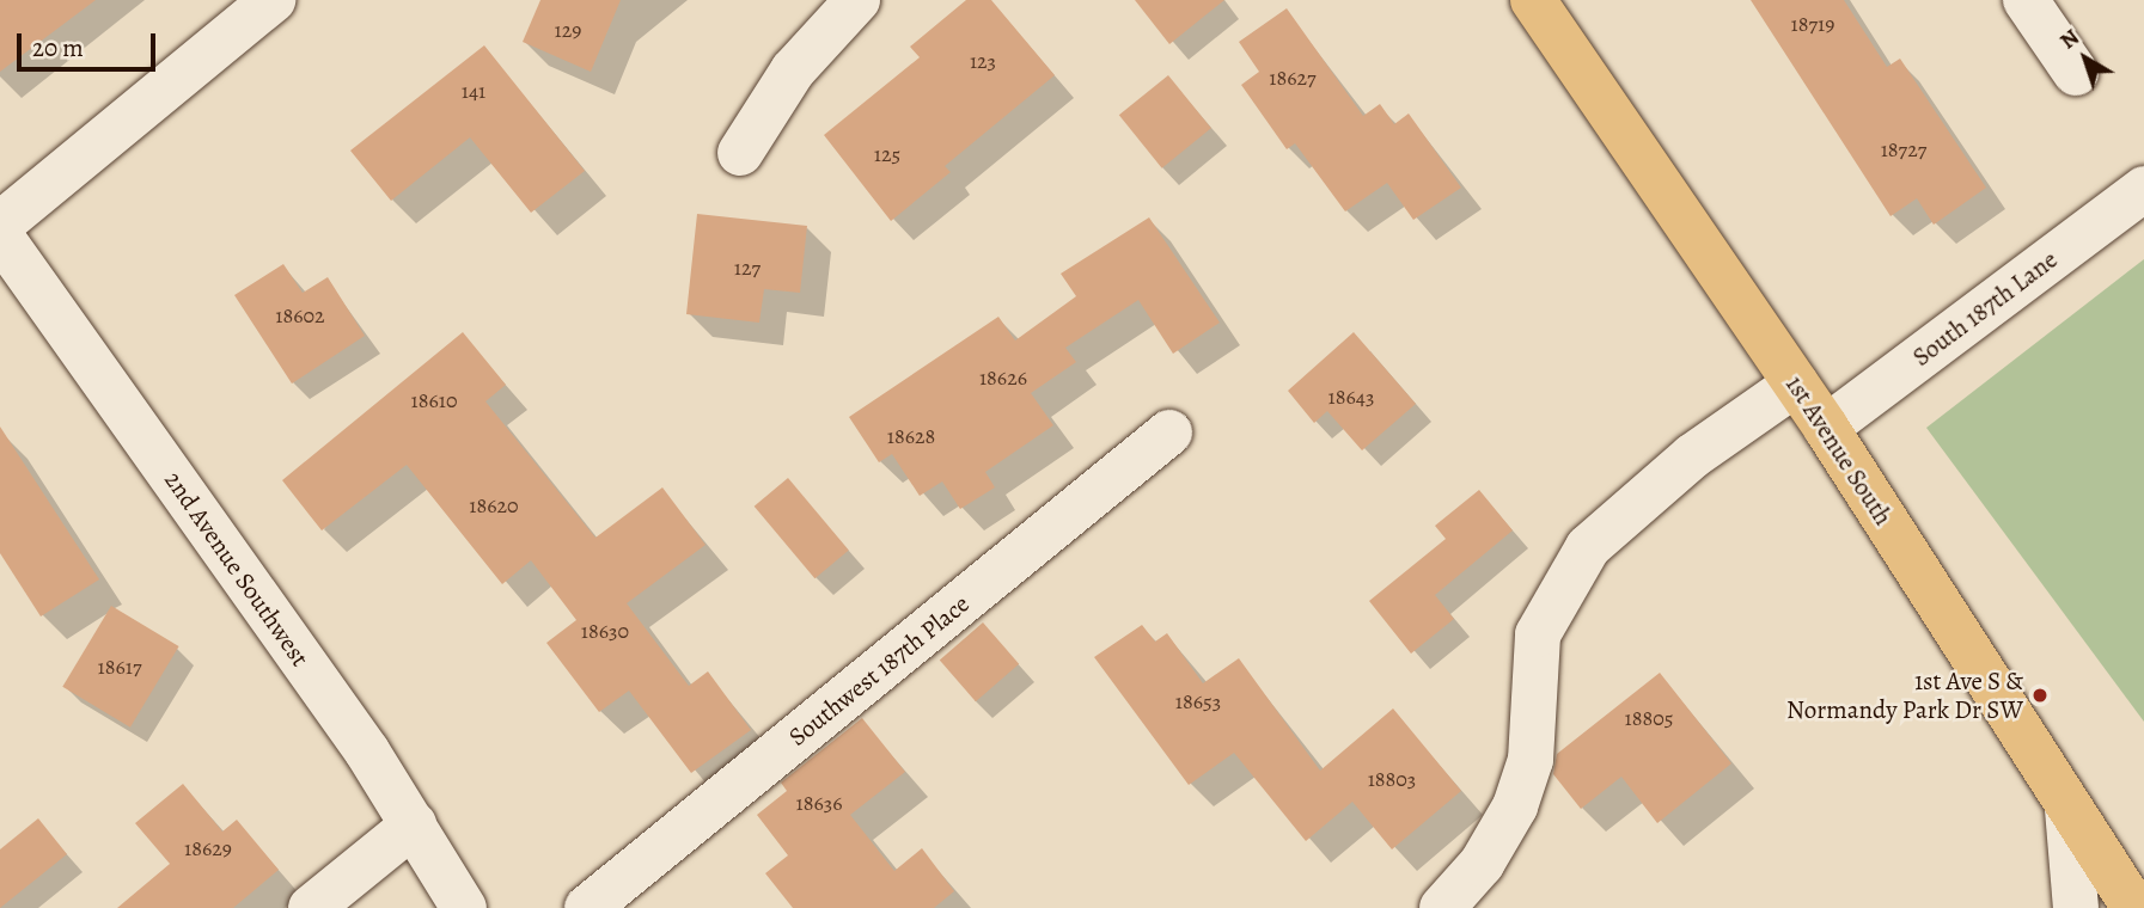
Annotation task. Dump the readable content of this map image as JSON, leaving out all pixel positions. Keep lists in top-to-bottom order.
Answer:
{
  "streets": {
    "main road": ["1st Avenue South"],
    "street": ["South 187th Lane", "2nd Avenue Southwest", "Southwest 187th Place"]
  },
  "crossings": [
    ["South 187th Lane", "1st Avenue South"]
  ],
  "places": ["1st Ave S & Normandy Park Dr SW"],
  "house_numbers": [
    "18719",
    "129",
    "123",
    "18627",
    "141",
    "18727",
    "125",
    "127",
    "18602",
    "18626",
    "18643",
    "18610",
    "18628",
    "18620",
    "18630",
    "18617",
    "18653",
    "18805",
    "18803",
    "18636",
    "18629"
  ],
  "scale_bar": "20 m",
  "north": "top left"
}
